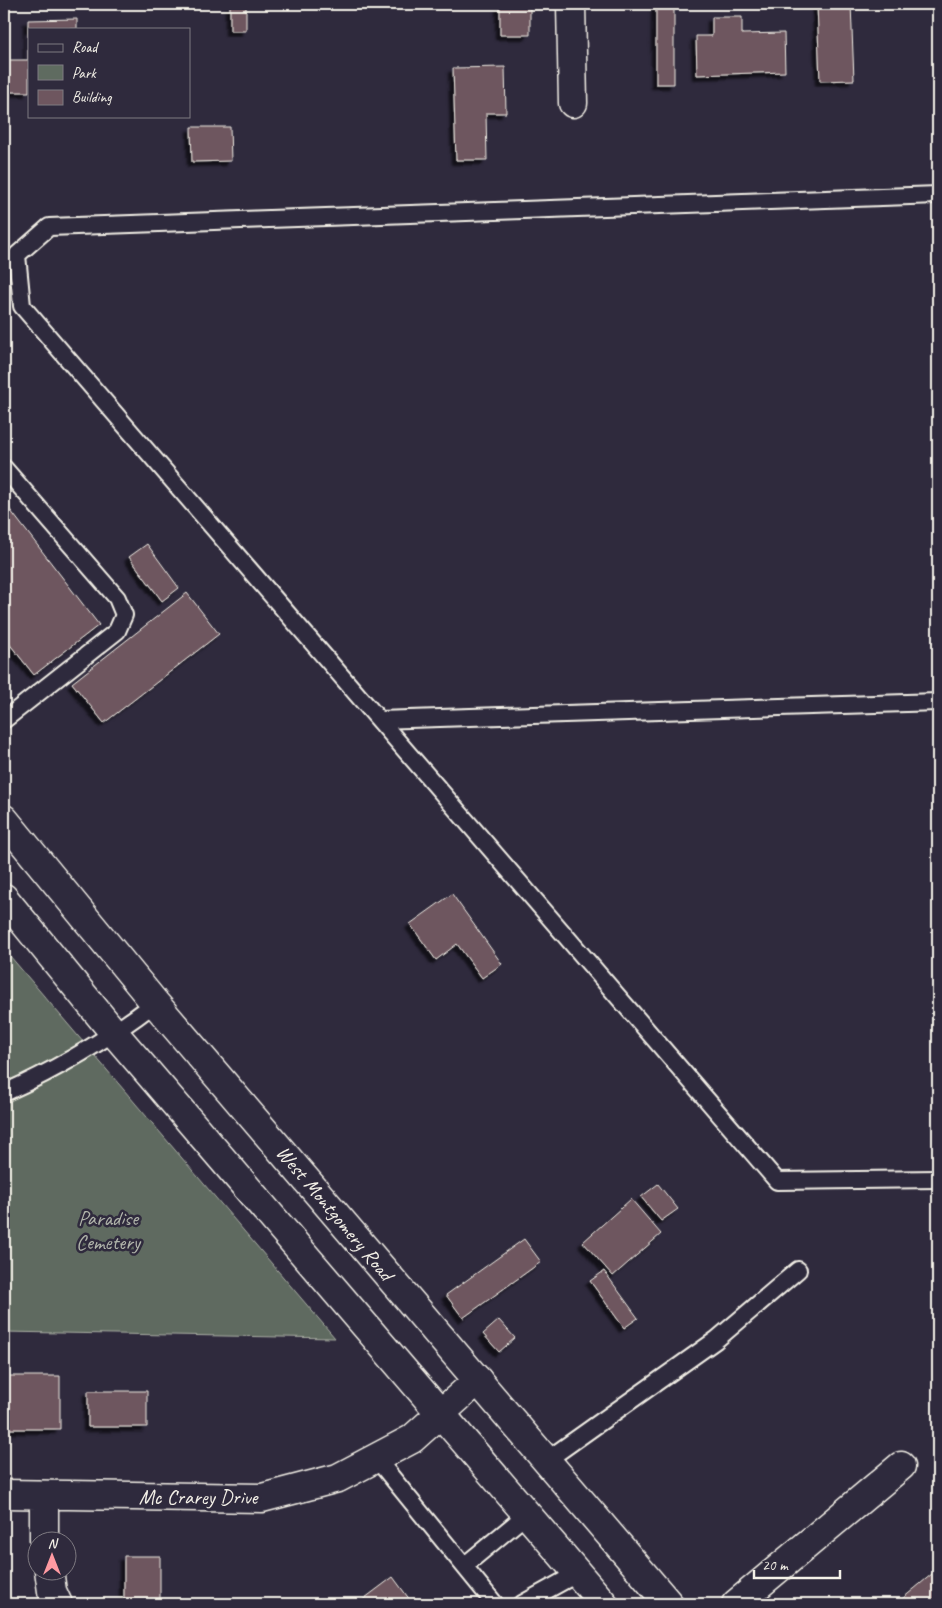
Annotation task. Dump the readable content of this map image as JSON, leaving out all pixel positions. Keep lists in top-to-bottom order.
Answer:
{
  "streets": {
    "main road": ["West Montgomery Road", "Mc Crarey Drive"]
  },
  "crossings": [
    ["West Montgomery Road", "Mc Crarey Drive"]
  ],
  "parks": ["Paradise Cemetery"],
  "legend": ["Road", "Park", "Building"],
  "scale_bar": "20 m",
  "north": "top"
}
